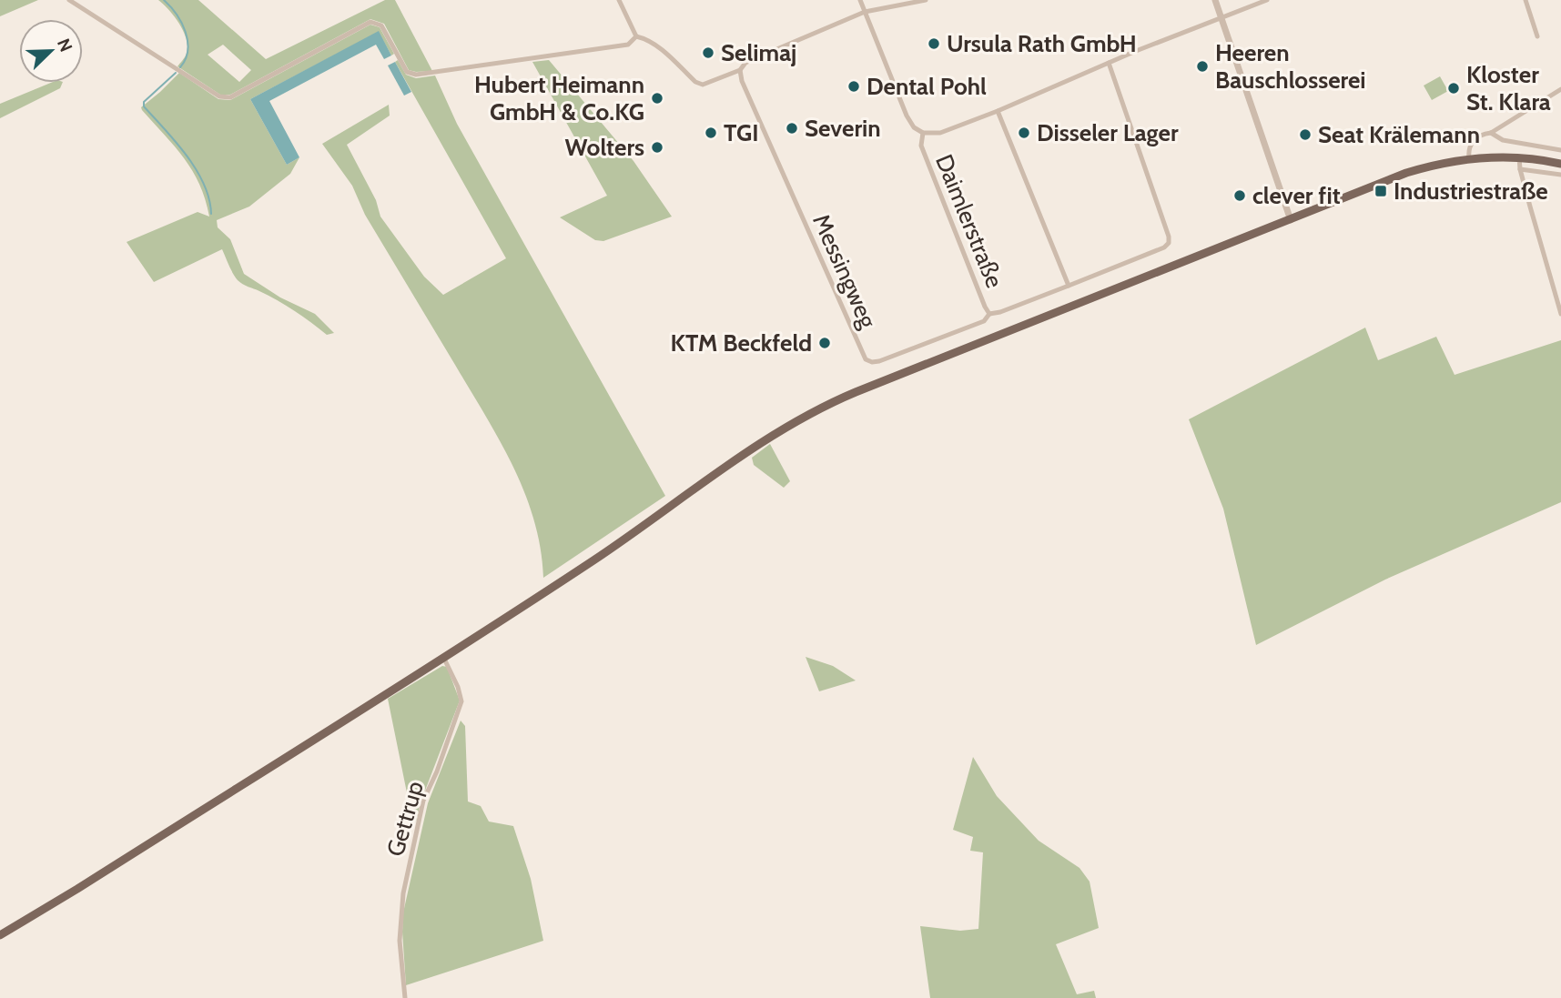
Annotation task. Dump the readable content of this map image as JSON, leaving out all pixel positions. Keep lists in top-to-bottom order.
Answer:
{
  "streets": {
    "street": ["Daimlerstraße", "Messingweg", "Gettrup"]
  },
  "crossings": [
    ["Daimlerstraße", "Messingweg"]
  ],
  "places": {
    "other": [
      "Ursula Rath GmbH",
      "Selimaj",
      "Heeren Bauschlosserei",
      "Dental Pohl",
      "Kloster St. Klara",
      "Hubert Heimann GmbH & Co.KG",
      "Severin",
      "TGI",
      "Disseler Lager",
      "Seat Krälemann",
      "Wolters",
      "clever fit",
      "KTM Beckfeld"
    ],
    "transit": ["Industriestraße"]
  },
  "north": "top right"
}
